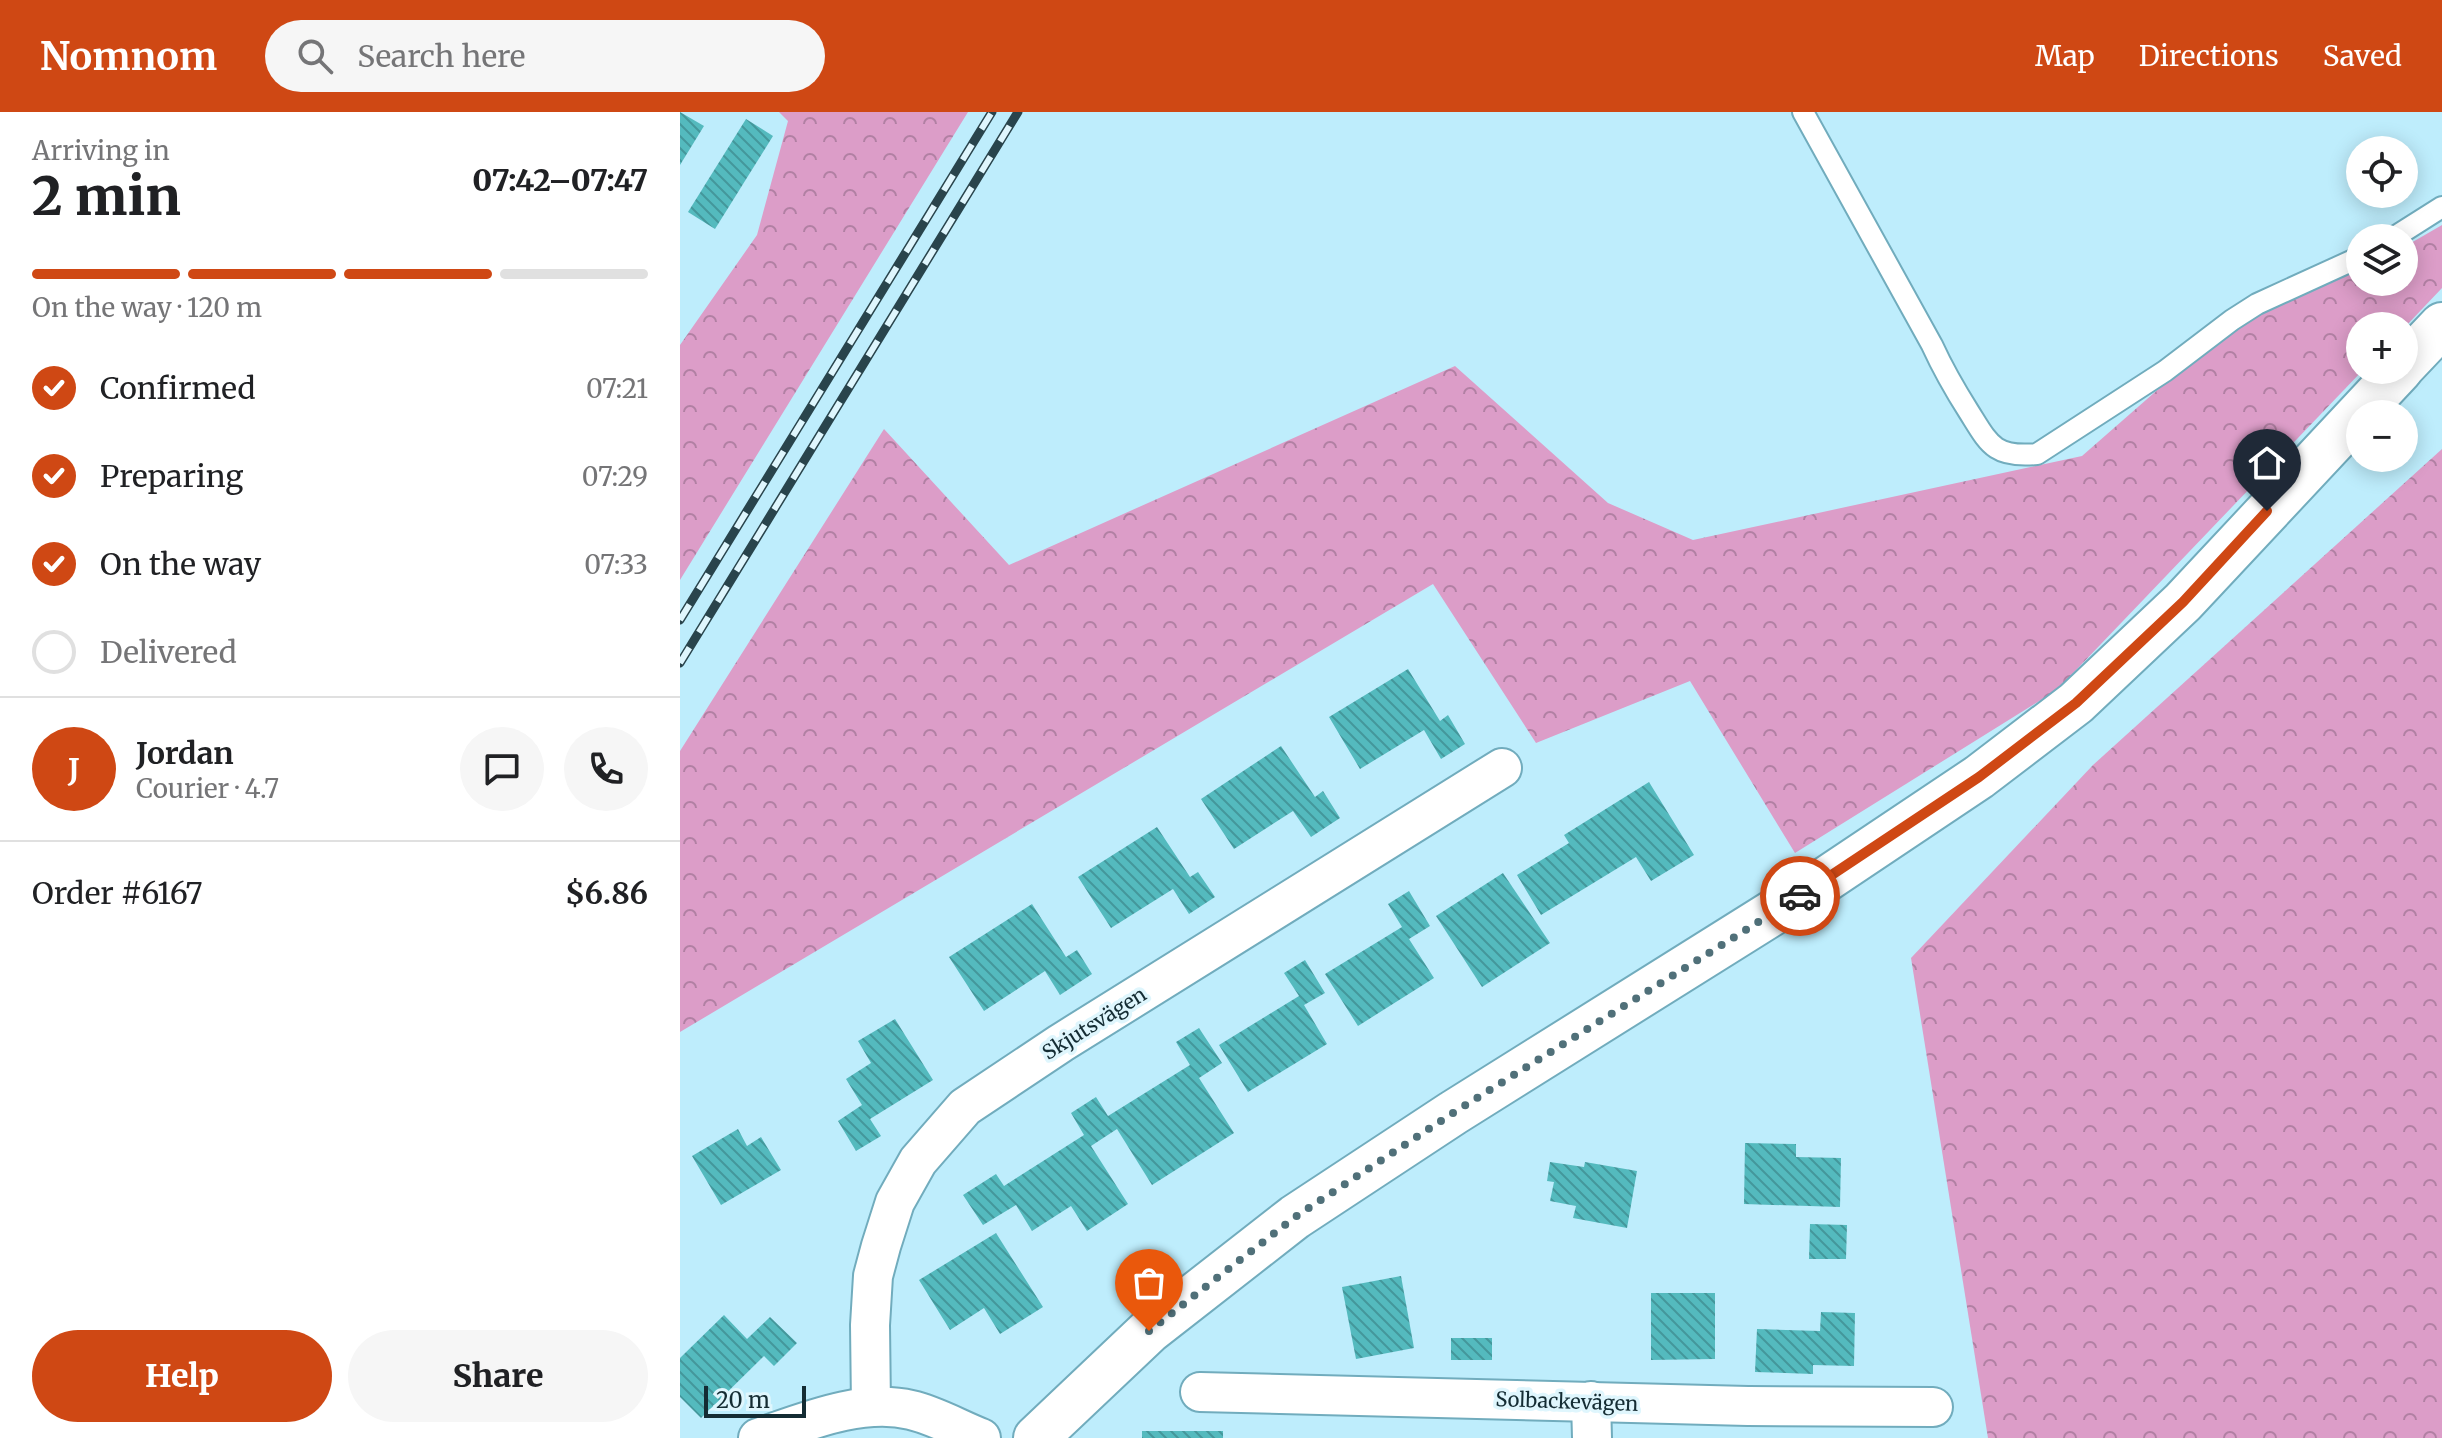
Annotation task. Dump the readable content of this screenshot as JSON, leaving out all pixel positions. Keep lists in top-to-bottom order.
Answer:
{
  "streets": {
    "street": ["Skjutsvägen", "Solbackevägen"]
  },
  "scale_bar": "20 m",
  "page": {
    "header": "Nomnom",
    "search": "Search here",
    "nav": ["Map", "Directions", "Saved"],
    "heading": ["2 min", "Arriving in", "07:42–07:47"],
    "panel": [
      "Jordan",
      "Courier · 4.7",
      "Order #6167",
      "$6.86"
    ],
    "map_buttons": ["+", "−"],
    "bar": "On the way · 120 m",
    "list": [
      ["Confirmed", "07:21"],
      ["Preparing", "07:29"],
      ["On the way", "07:33"],
      "Delivered"
    ],
    "round": "J",
    "buttons": ["Help", "Share"],
    "scale": "20 m"
  }
}
